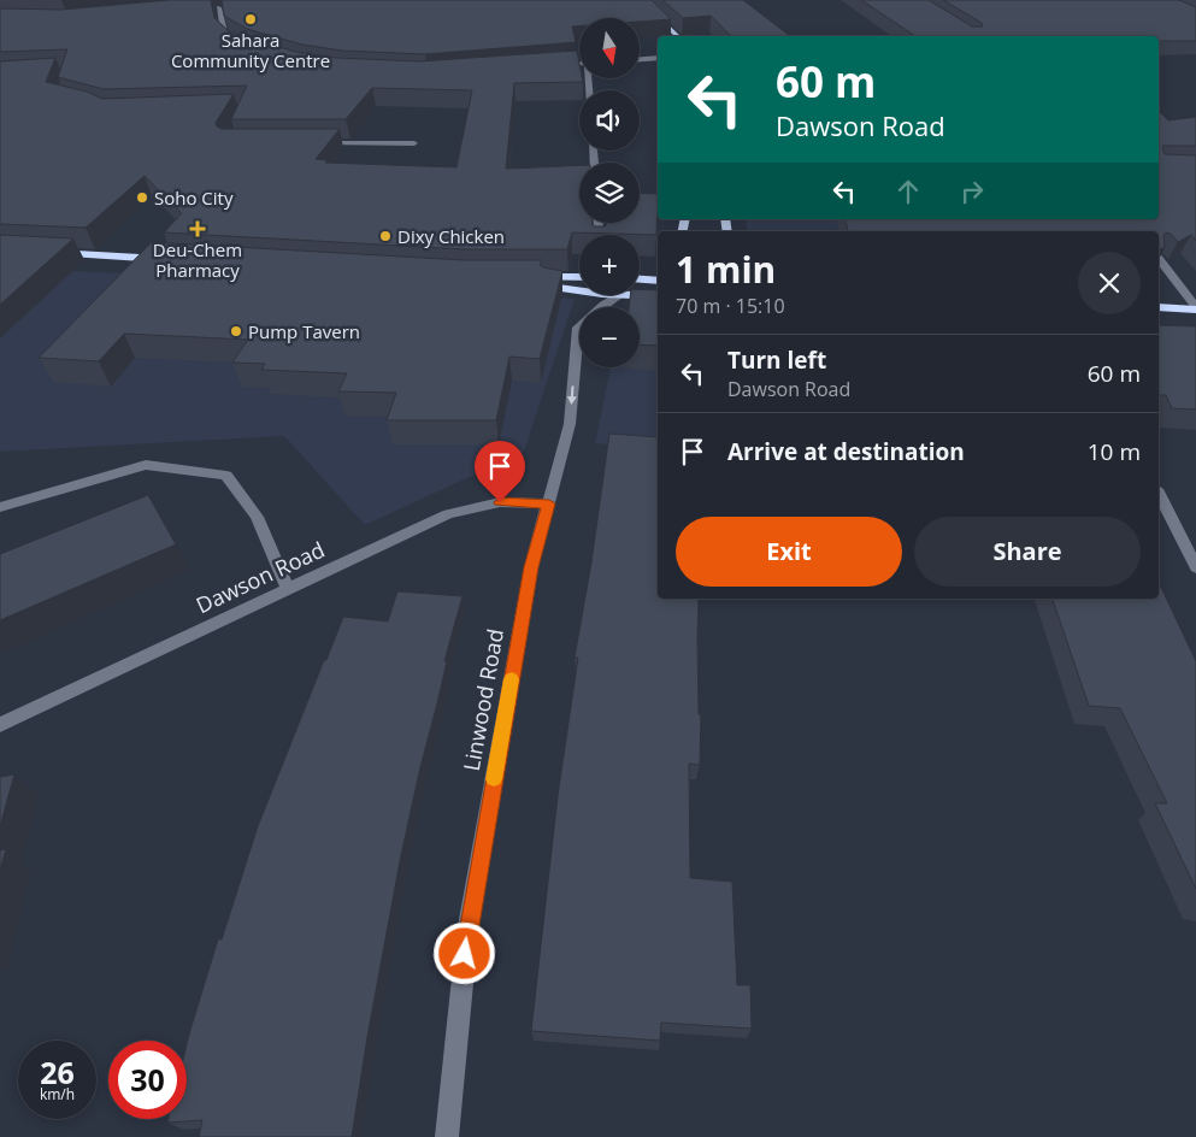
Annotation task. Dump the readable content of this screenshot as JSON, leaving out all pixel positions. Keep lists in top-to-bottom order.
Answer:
{
  "streets": {
    "street": ["Dawson Road", "Linwood Road"]
  },
  "crossings": [
    ["Dawson Road", "Linwood Road"]
  ],
  "places": {
    "other": [
      "Sahara Community Centre",
      "Soho City",
      "Dixy Chicken",
      "Pump Tavern"
    ],
    "health": ["Deu-Chem Pharmacy"]
  },
  "north": "bottom",
  "page": {
    "map_buttons": ["+", "−"],
    "turn": ["60 m", "Dawson Road"],
    "heading": ["1 min", "70 m · 15:10"],
    "list": [
      {
        "name": "Turn left",
        "note": "Dawson Road",
        "value": "60 m"
      },
      {
        "name": "Arrive at destination",
        "value": "10 m"
      }
    ],
    "buttons": ["Exit", "Share"],
    "speed": "26 km/h",
    "limit": "30"
  }
}
